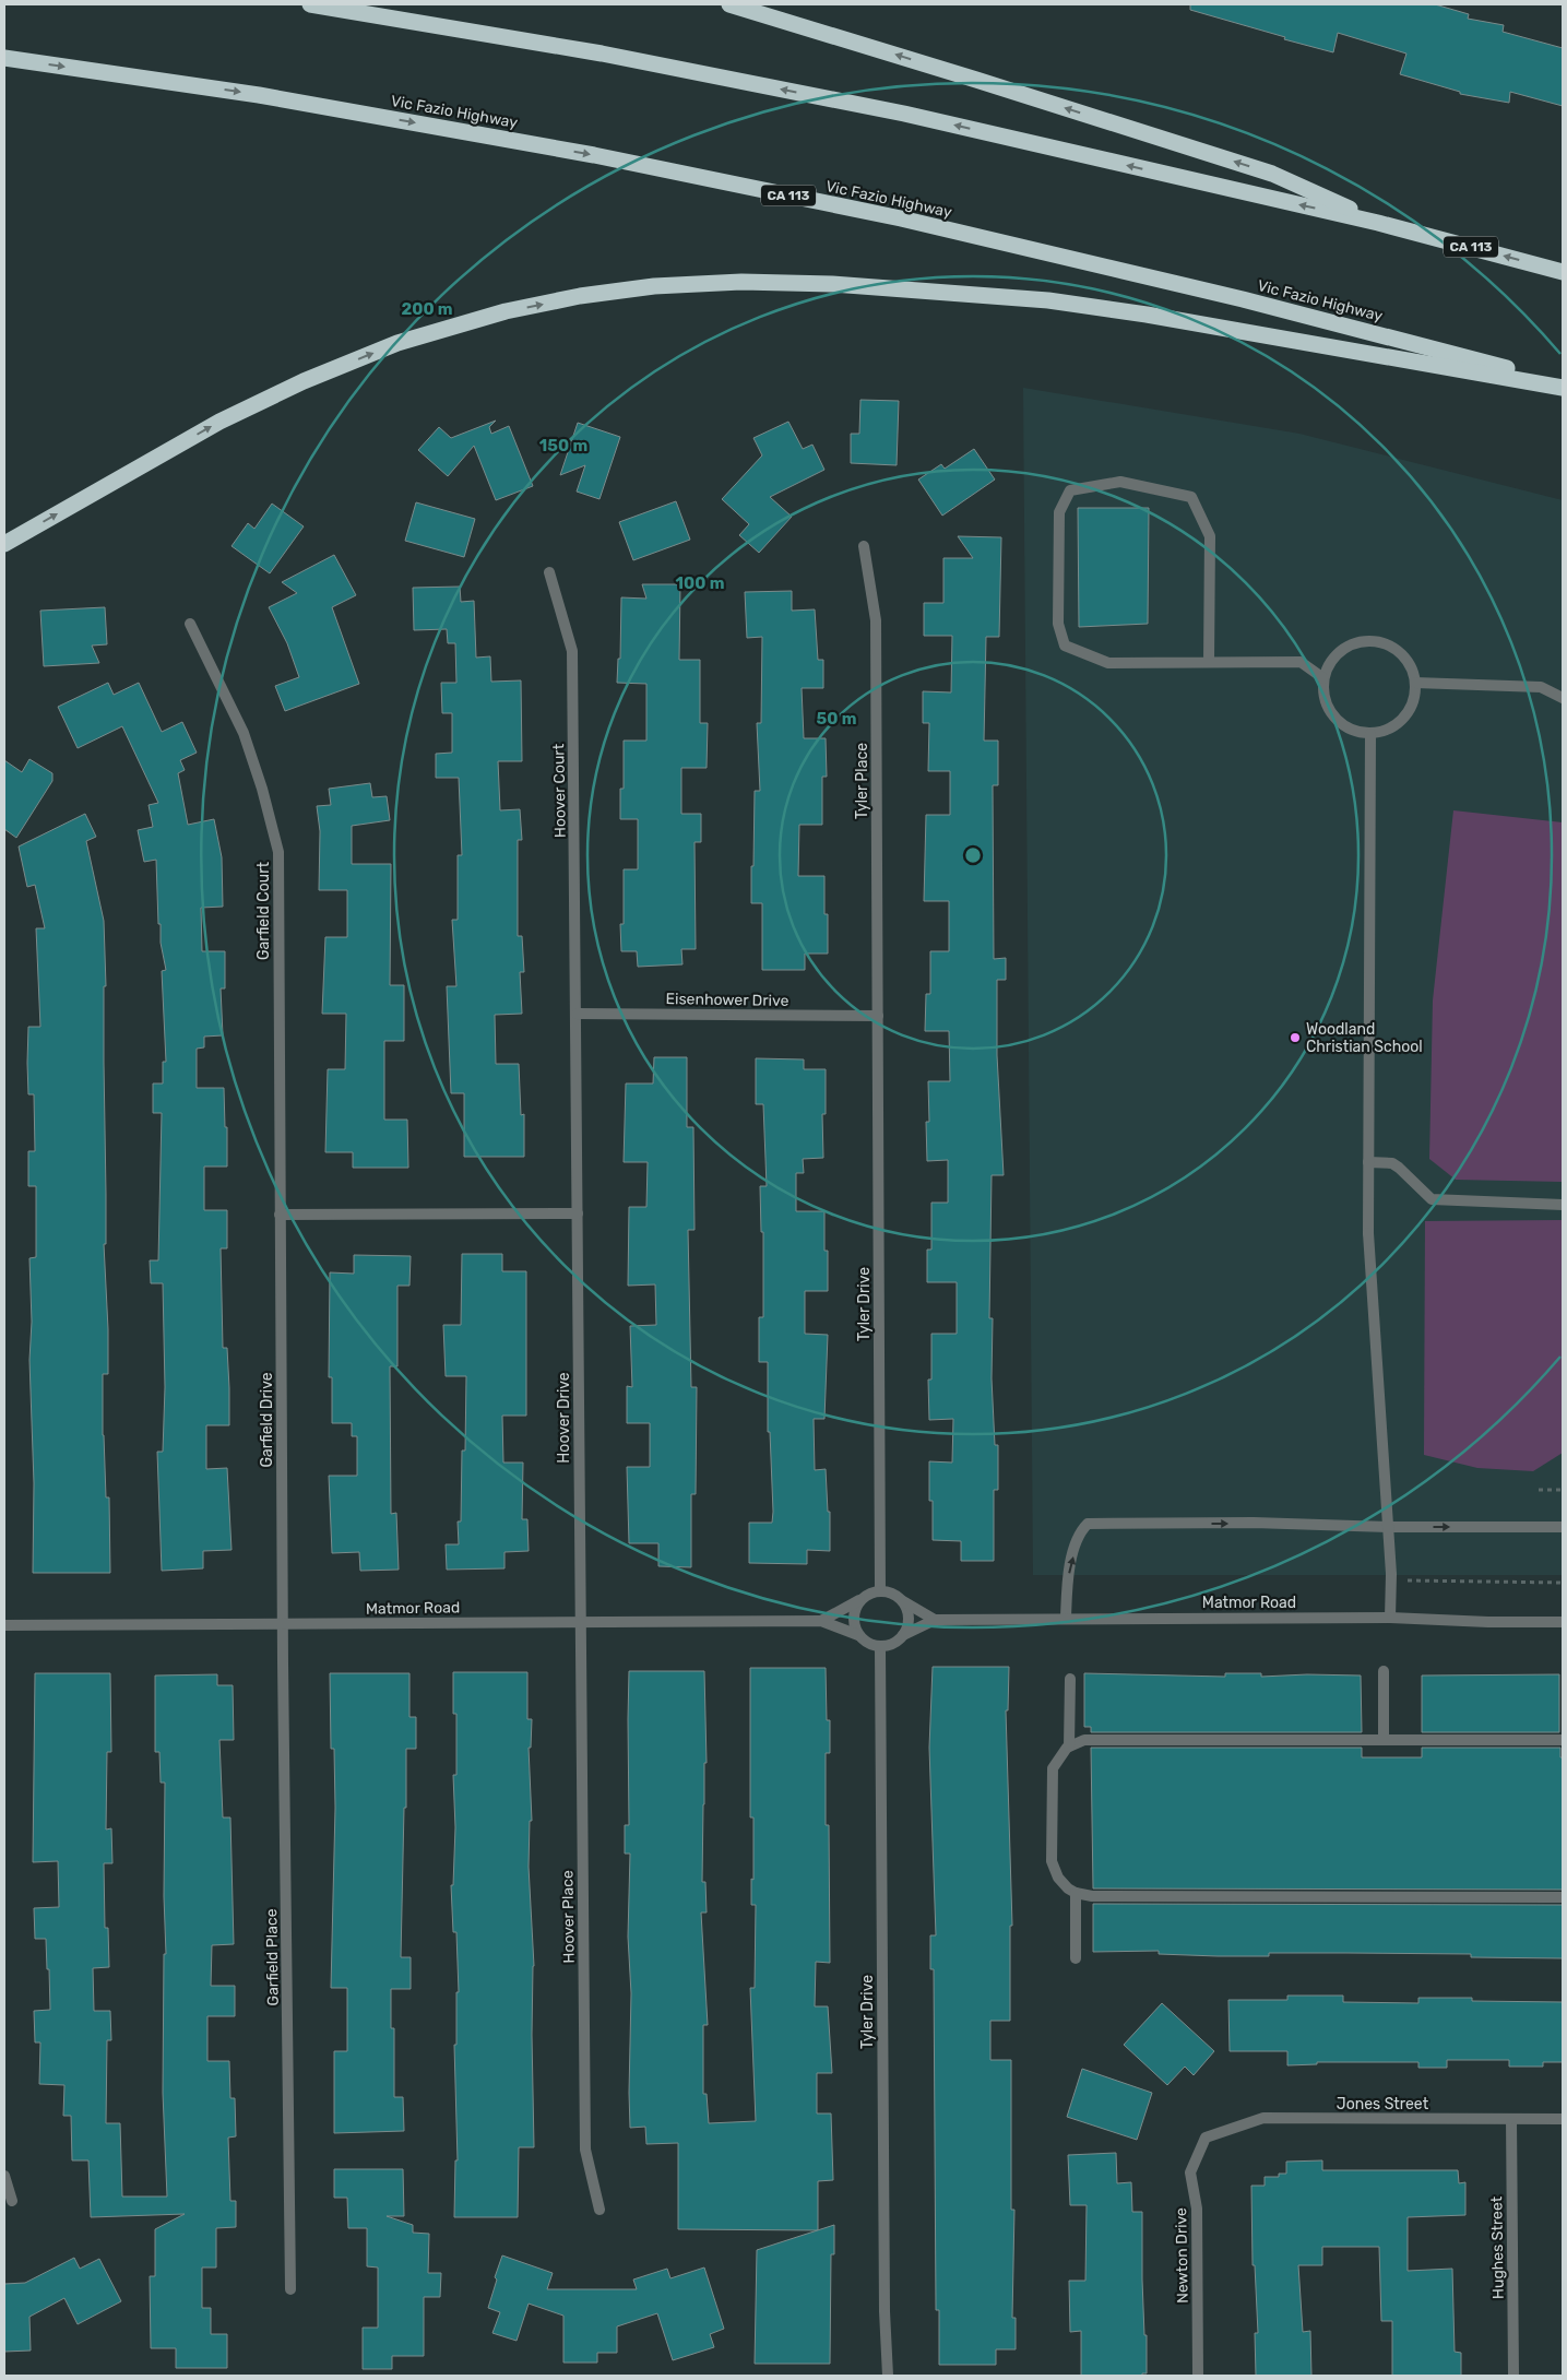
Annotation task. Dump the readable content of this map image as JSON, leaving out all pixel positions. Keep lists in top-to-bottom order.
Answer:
{
  "streets": {
    "highway": ["Vic Fazio Highway", "CA 113"],
    "street": [
      "Tyler Place",
      "Hoover Court",
      "Garfield Court",
      "Eisenhower Drive",
      "Tyler Drive",
      "Hoover Drive",
      "Garfield Drive",
      "Matmor Road",
      "Hoover Place",
      "Garfield Place",
      "Jones Street",
      "Hughes Street",
      "Newton Drive"
    ]
  },
  "crossings": [
    ["Tyler Place", "Eisenhower Drive"],
    ["Tyler Place", "Tyler Drive"],
    ["Hoover Court", "Eisenhower Drive"],
    ["Hoover Court", "Hoover Drive"],
    ["Garfield Court", "Garfield Drive"],
    ["Eisenhower Drive", "Tyler Drive"],
    ["Eisenhower Drive", "Hoover Drive"],
    ["Tyler Drive", "Matmor Road"],
    ["Hoover Drive", "Matmor Road"],
    ["Hoover Drive", "Hoover Place"],
    ["Garfield Drive", "Matmor Road"],
    ["Garfield Drive", "Garfield Place"],
    ["Matmor Road", "Hoover Place"],
    ["Matmor Road", "Garfield Place"],
    ["Jones Street", "Hughes Street"],
    ["Jones Street", "Newton Drive"]
  ],
  "places": ["Woodland Christian School"],
  "rings": [
    "200 m",
    "150 m",
    "100 m",
    "50 m"
  ]
}
